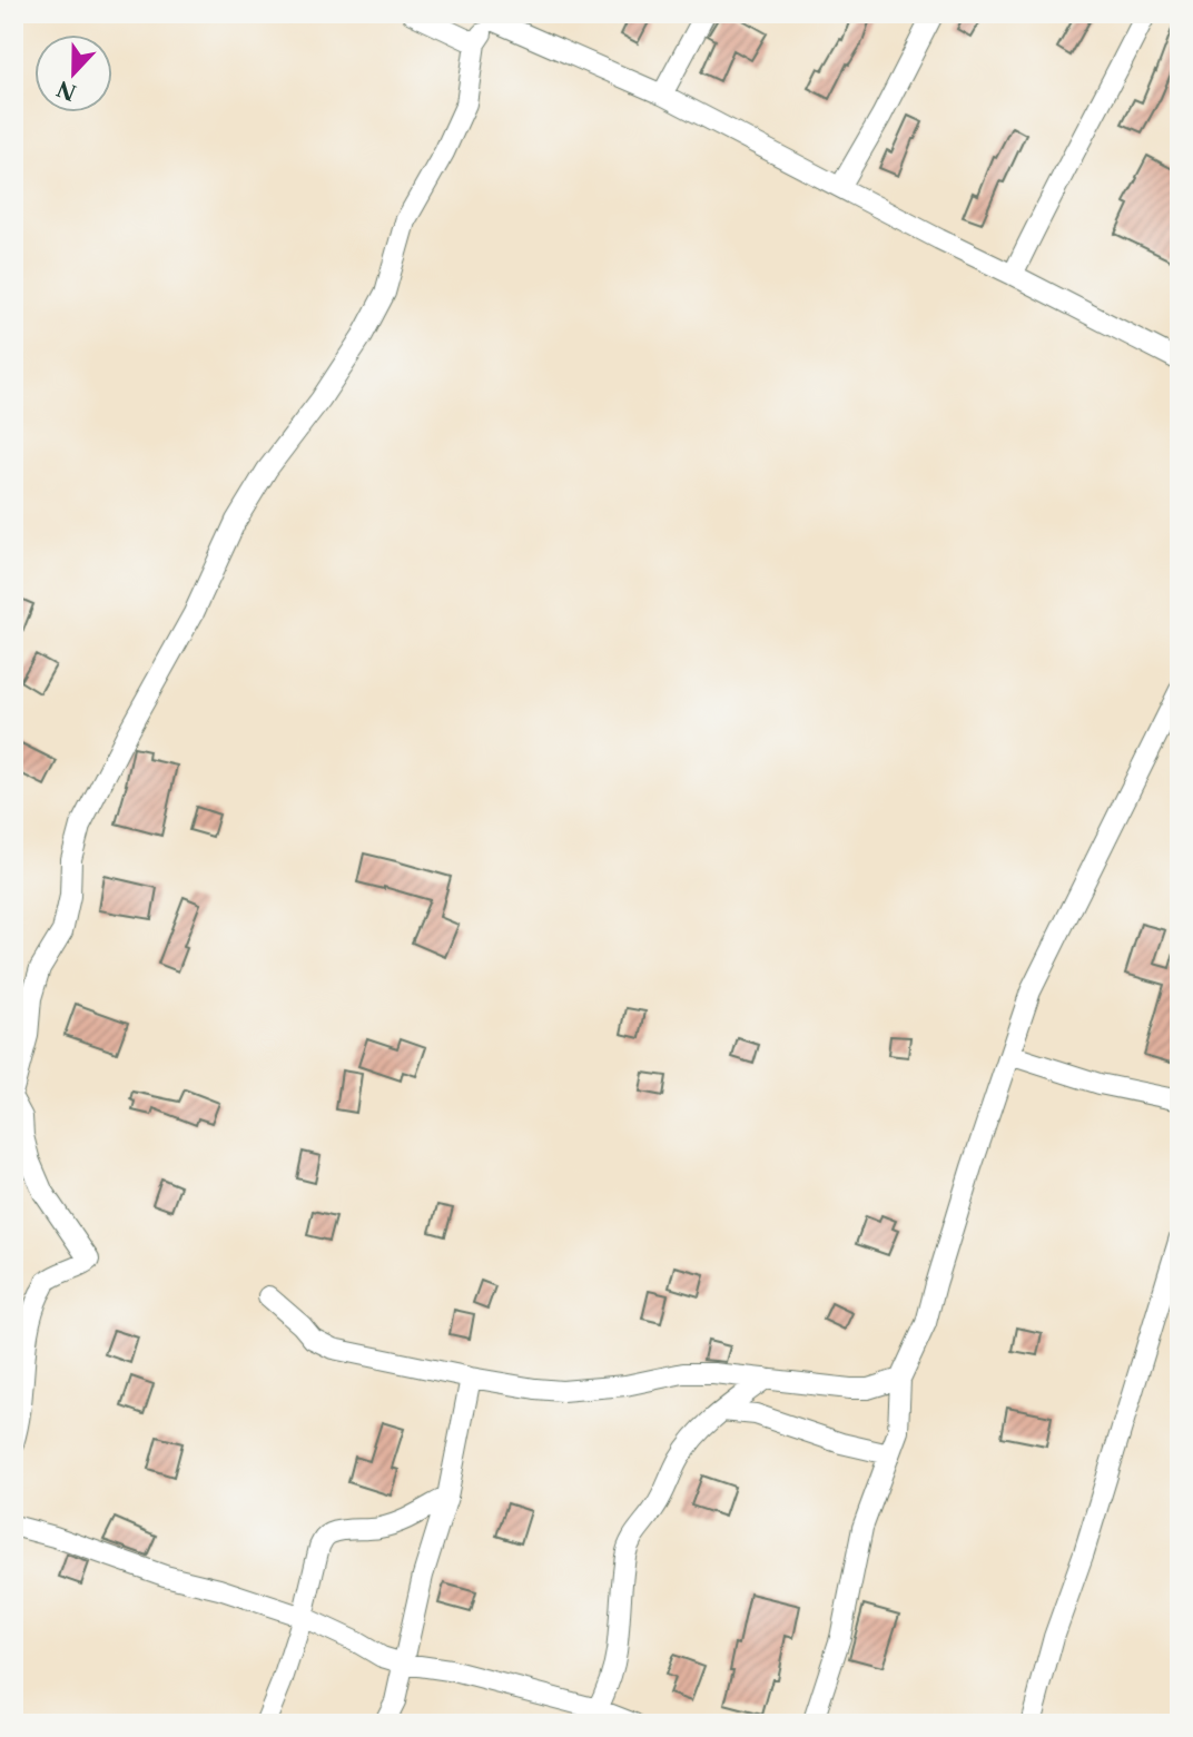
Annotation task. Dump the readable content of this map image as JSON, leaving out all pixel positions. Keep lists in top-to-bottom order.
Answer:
{
  "north": "bottom"
}
